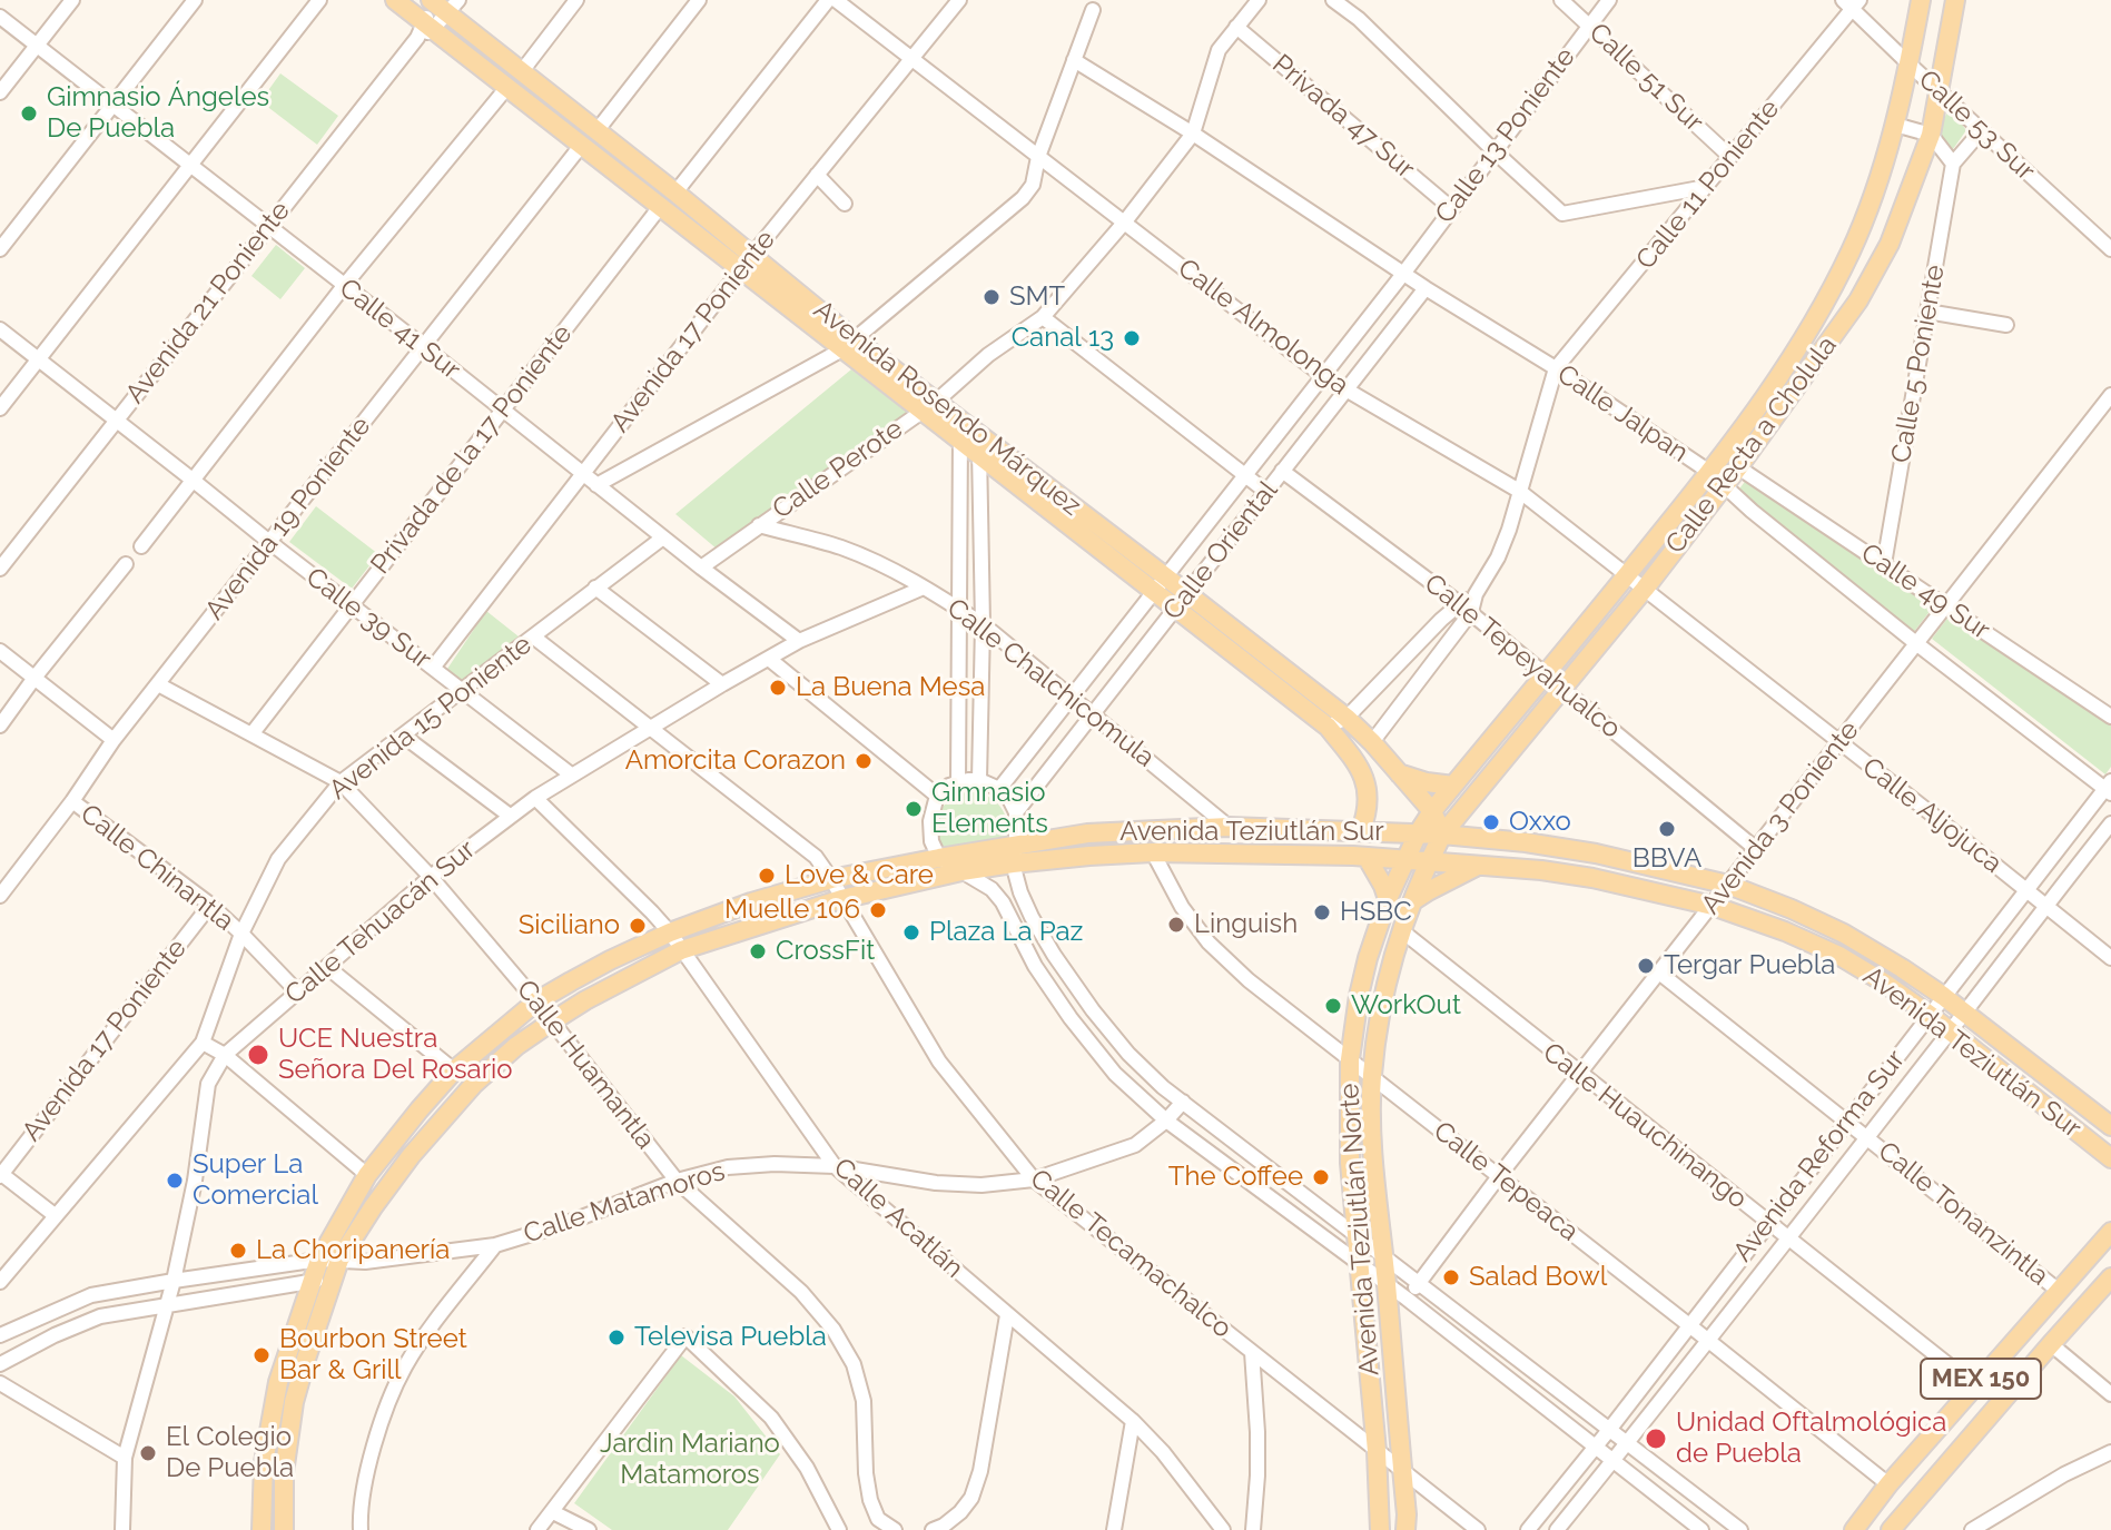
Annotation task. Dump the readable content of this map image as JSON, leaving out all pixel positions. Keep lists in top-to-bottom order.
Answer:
{
  "streets": {
    "main road": [
      "Avenida Rosendo Márquez",
      "Calle Recta a Cholula",
      "Avenida Teziutlán Sur",
      "Avenida Teziutlán Norte",
      "MEX 150"
    ],
    "street": [
      "Calle 51 Sur",
      "Privada 47 Sur",
      "Calle 53 Sur",
      "Calle 13 Poniente",
      "Calle 11 Poniente",
      "Avenida 21 Poniente",
      "Calle Almolonga",
      "Calle 41 Sur",
      "Avenida 17 Poniente",
      "Calle 5 Poniente",
      "Calle Jalpan",
      "Privada de la 17 Poniente",
      "Calle Perote",
      "Avenida 19 Poniente",
      "Calle Oriental",
      "Calle 49 Sur",
      "Calle 39 Sur",
      "Calle Tepeyahualco",
      "Calle Chalchicomula",
      "Avenida 15 Poniente",
      "Calle Aljojuca",
      "Avenida 3 Poniente",
      "Calle Chinantla",
      "Calle Tehuacán Sur",
      "Calle Huamantla",
      "Calle Huauchinango",
      "Avenida Reforma Sur",
      "Calle Tepeaca",
      "Calle Matamoros",
      "Calle Tonanzintla",
      "Calle Acatlán",
      "Calle Tecamachalco"
    ]
  },
  "crossings": [
    ["Calle 51 Sur", "Calle 13 Poniente"],
    ["Calle 51 Sur", "Calle 11 Poniente"],
    ["Privada 47 Sur", "Calle 13 Poniente"],
    ["Calle 53 Sur", "Calle 11 Poniente"],
    ["Calle 53 Sur", "Calle Recta a Cholula"],
    ["Calle 13 Poniente", "Calle Jalpan"],
    ["Calle 13 Poniente", "Calle Oriental"],
    ["Calle 11 Poniente", "Calle Jalpan"],
    ["Avenida 21 Poniente", "Calle 41 Sur"],
    ["Avenida 21 Poniente", "Avenida Rosendo Márquez"],
    ["Avenida 21 Poniente", "Calle 39 Sur"],
    ["Calle Almolonga", "Avenida 17 Poniente"],
    ["Calle Almolonga", "Calle Recta a Cholula"],
    ["Calle Almolonga", "Calle Perote"],
    ["Calle Almolonga", "Calle Oriental"],
    ["Calle Almolonga", "Calle Aljojuca"],
    ["Calle 41 Sur", "Avenida 17 Poniente"],
    ["Calle 41 Sur", "Privada de la 17 Poniente"],
    ["Calle 41 Sur", "Calle Perote"],
    ["Calle 41 Sur", "Avenida 19 Poniente"],
    ["Calle 41 Sur", "Avenida 15 Poniente"],
    ["Calle 41 Sur", "Calle Tehuacán Sur"],
    ["Avenida 17 Poniente", "Avenida Rosendo Márquez"],
    ["Avenida 17 Poniente", "Calle 39 Sur"],
    ["Avenida 17 Poniente", "Calle Chinantla"],
    ["Calle 5 Poniente", "Calle 49 Sur"],
    ["Avenida Rosendo Márquez", "Calle Recta a Cholula"],
    ["Avenida Rosendo Márquez", "Privada de la 17 Poniente"],
    ["Avenida Rosendo Márquez", "Calle Perote"],
    ["Avenida Rosendo Márquez", "Avenida 19 Poniente"],
    ["Avenida Rosendo Márquez", "Calle Oriental"],
    ["Avenida Rosendo Márquez", "Avenida Teziutlán Sur"],
    ["Avenida Rosendo Márquez", "Avenida Teziutlán Norte"],
    ["Calle Jalpan", "Calle Recta a Cholula"],
    ["Calle Jalpan", "Calle Perote"],
    ["Calle Jalpan", "Calle Oriental"],
    ["Calle Jalpan", "Avenida 3 Poniente"],
    ["Calle Jalpan", "Avenida Reforma Sur"],
    ["Calle Recta a Cholula", "Calle 49 Sur"],
    ["Calle Recta a Cholula", "Calle Tepeyahualco"],
    ["Calle Recta a Cholula", "Calle Aljojuca"],
    ["Calle Recta a Cholula", "Avenida Teziutlán Sur"],
    ["Calle Recta a Cholula", "Avenida Teziutlán Norte"],
    ["Privada de la 17 Poniente", "Calle 39 Sur"],
    ["Privada de la 17 Poniente", "Calle Huamantla"],
    ["Calle Perote", "Calle Chalchicomula"],
    ["Avenida 19 Poniente", "Calle 39 Sur"],
    ["Avenida 19 Poniente", "Calle Chinantla"],
    ["Avenida 19 Poniente", "Calle Huamantla"],
    ["Calle Oriental", "Calle Tepeyahualco"],
    ["Calle Oriental", "Calle Chalchicomula"],
    ["Calle Oriental", "Avenida Teziutlán Sur"],
    ["Calle 49 Sur", "Avenida 3 Poniente"],
    ["Calle 39 Sur", "Avenida 15 Poniente"],
    ["Calle 39 Sur", "Calle Tehuacán Sur"],
    ["Calle Tepeyahualco", "Avenida 3 Poniente"],
    ["Calle Chalchicomula", "Avenida Teziutlán Sur"],
    ["Calle Chalchicomula", "Calle Tehuacán Sur"],
    ["Avenida 15 Poniente", "Calle Chinantla"],
    ["Avenida 15 Poniente", "Calle Huamantla"],
    ["Avenida 15 Poniente", "Calle Tecamachalco"],
    ["Calle Aljojuca", "Avenida 3 Poniente"],
    ["Calle Aljojuca", "Avenida Reforma Sur"],
    ["Avenida 3 Poniente", "Avenida Teziutlán Sur"],
    ["Avenida 3 Poniente", "Calle Huauchinango"],
    ["Avenida 3 Poniente", "Calle Tepeaca"],
    ["Avenida 3 Poniente", "Calle Tonanzintla"],
    ["Avenida Teziutlán Sur", "Calle Huamantla"],
    ["Avenida Teziutlán Sur", "Avenida Reforma Sur"],
    ["Avenida Teziutlán Sur", "Calle Tepeaca"],
    ["Avenida Teziutlán Sur", "Calle Matamoros"],
    ["Avenida Teziutlán Sur", "Calle Acatlán"],
    ["Avenida Teziutlán Sur", "Avenida Teziutlán Norte"],
    ["Avenida Teziutlán Sur", "Calle Tecamachalco"],
    ["Calle Chinantla", "Calle Tehuacán Sur"],
    ["Calle Tehuacán Sur", "Calle Huamantla"],
    ["Calle Tehuacán Sur", "Calle Matamoros"],
    ["Calle Tehuacán Sur", "Calle Acatlán"],
    ["Calle Tehuacán Sur", "Calle Tecamachalco"],
    ["Calle Huamantla", "Calle Matamoros"],
    ["Calle Huauchinango", "Avenida Reforma Sur"],
    ["Calle Huauchinango", "Avenida Teziutlán Norte"],
    ["Calle Huauchinango", "MEX 150"],
    ["Avenida Reforma Sur", "Calle Tepeaca"],
    ["Avenida Reforma Sur", "Calle Tonanzintla"],
    ["Calle Tepeaca", "Avenida Teziutlán Norte"],
    ["Calle Tepeaca", "MEX 150"],
    ["Calle Matamoros", "Calle Acatlán"],
    ["Calle Matamoros", "Calle Tecamachalco"],
    ["Calle Tonanzintla", "MEX 150"],
    ["Avenida Teziutlán Norte", "Calle Tecamachalco"]
  ],
  "parks": ["Jardin Mariano Matamoros"],
  "places": [
    "Gimnasio Ángeles De Puebla",
    "SMT",
    "Canal 13",
    "La Buena Mesa",
    "Amorcita Corazon",
    "Gimnasio Elements",
    "Oxxo",
    "BBVA",
    "Love & Care",
    "Muelle 106",
    "HSBC",
    "Linguish",
    "Siciliano",
    "Plaza La Paz",
    "CrossFit",
    "Tergar Puebla",
    "WorkOut",
    "UCE Nuestra Señora Del Rosario",
    "The Coffee",
    "Super La Comercial",
    "La Choripanería",
    "Salad Bowl",
    "Televisa Puebla",
    "Bourbon Street Bar & Grill",
    "Unidad Oftalmológica de Puebla",
    "El Colegio De Puebla"
  ]
}
